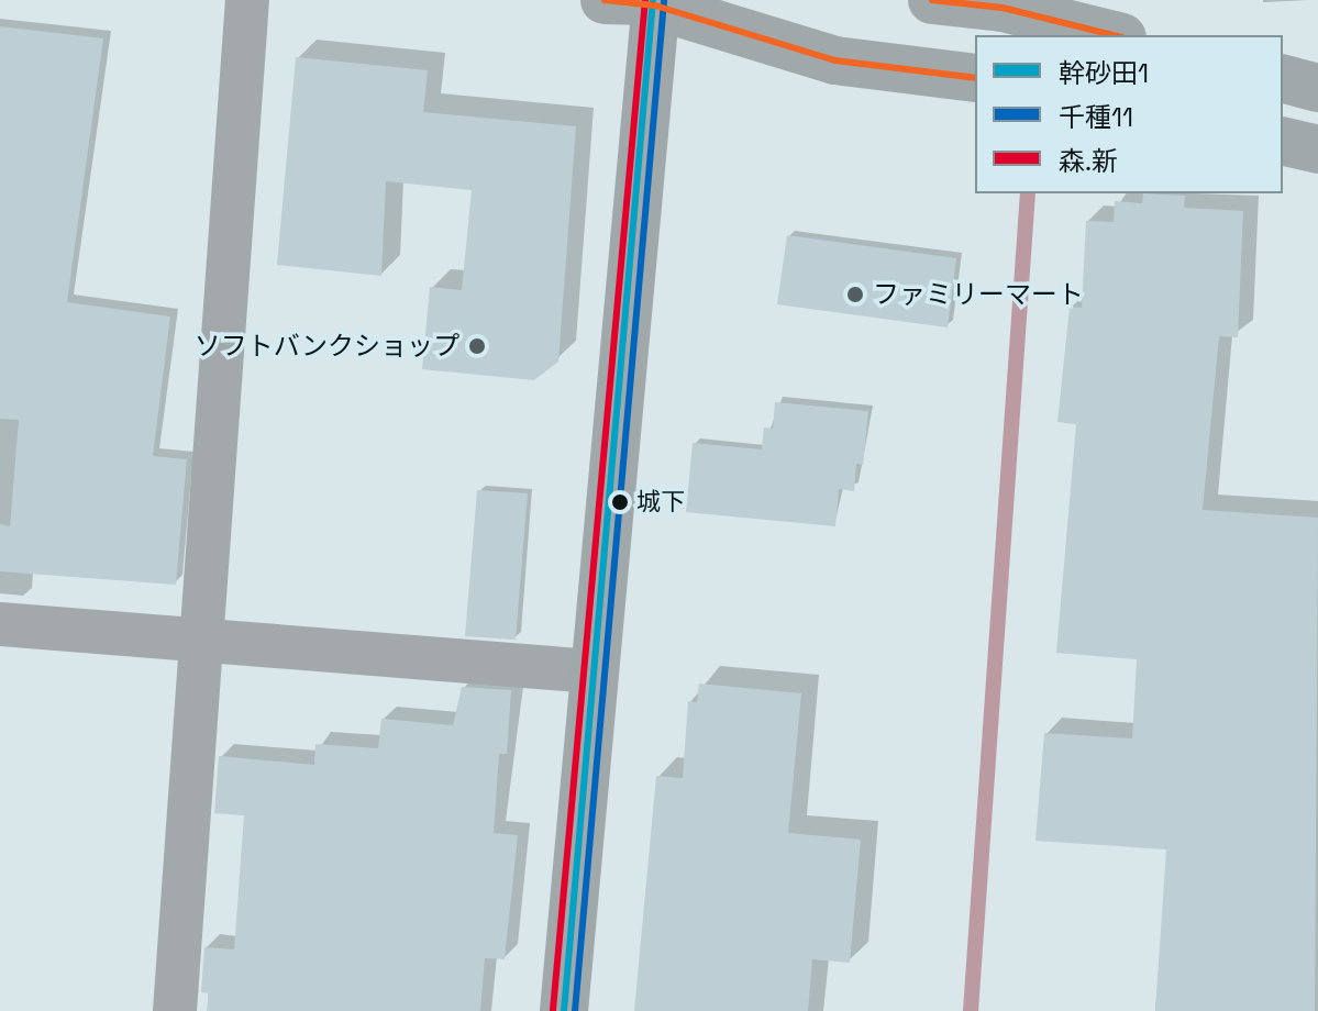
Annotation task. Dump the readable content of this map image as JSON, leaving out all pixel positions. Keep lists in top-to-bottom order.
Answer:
{
  "places": ["ファミリーマート", "ソフトバンクショップ", "城下"],
  "lines": ["transit line 幹砂田1", "transit line 森.新", "transit line 千種11"],
  "legend": ["幹砂田1", "千種11", "森.新"]
}
